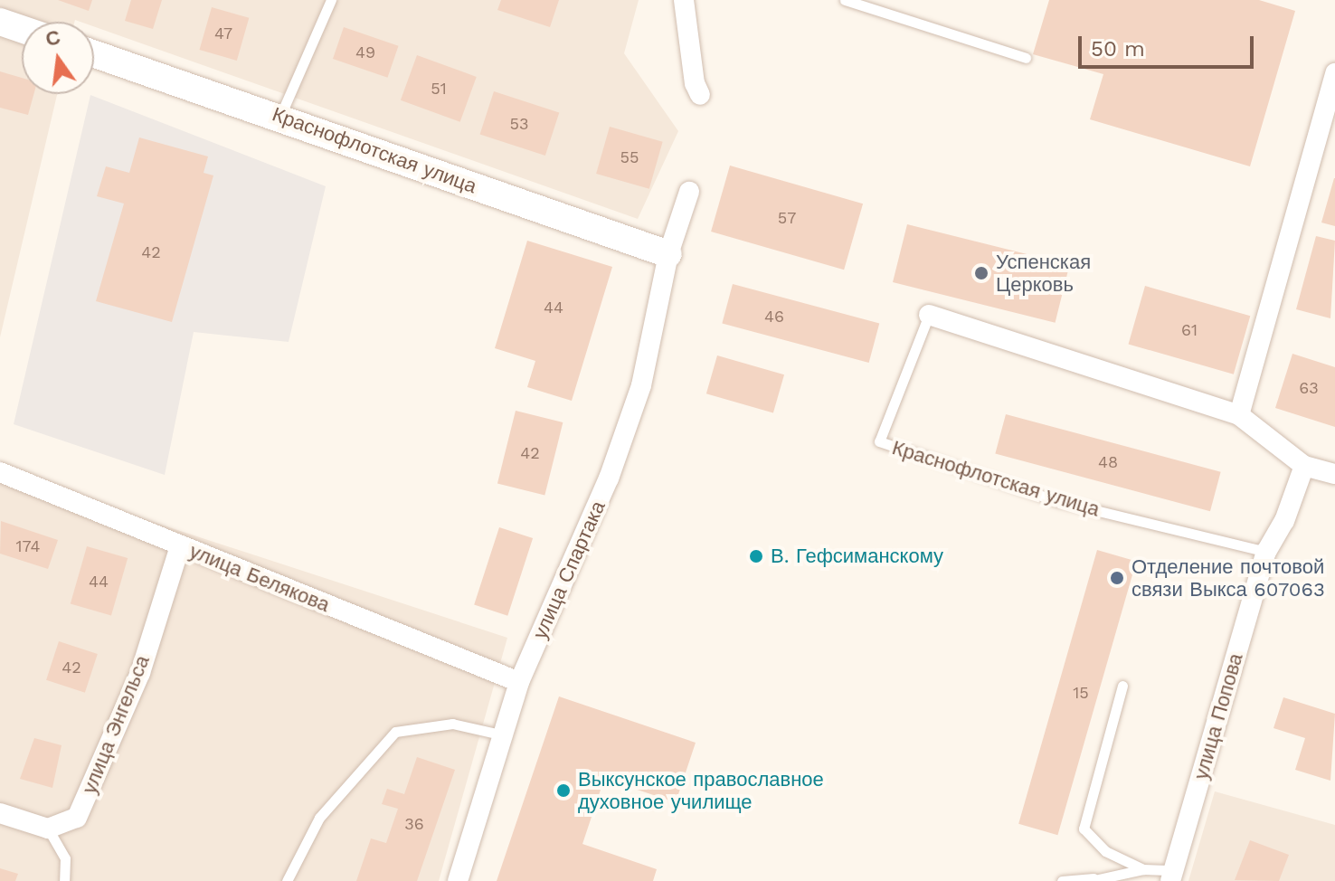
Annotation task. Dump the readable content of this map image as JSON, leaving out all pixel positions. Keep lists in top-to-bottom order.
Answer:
{
  "streets": {
    "street": [
      "Краснофлотская улица",
      "улица Спартака",
      "улица Белякова",
      "улица Попова",
      "улица Энгельса"
    ]
  },
  "crossings": [
    ["Краснофлотская улица", "улица Спартака"],
    ["Краснофлотская улица", "улица Попова"],
    ["улица Спартака", "улица Белякова"],
    ["улица Белякова", "улица Энгельса"]
  ],
  "places": [
    "Успенская Церковь",
    "В. Гефсиманскому",
    "Отделение почтовой связи Выкса 607063",
    "Выксунское православное духовное училище"
  ],
  "house_numbers": [
    "47",
    "49",
    "51",
    "53",
    "55",
    "57",
    "42",
    "44",
    "46",
    "61",
    "63",
    "42",
    "48",
    "174",
    "44",
    "42",
    "15",
    "36"
  ],
  "scale_bar": "50 m",
  "north": "top"
}
